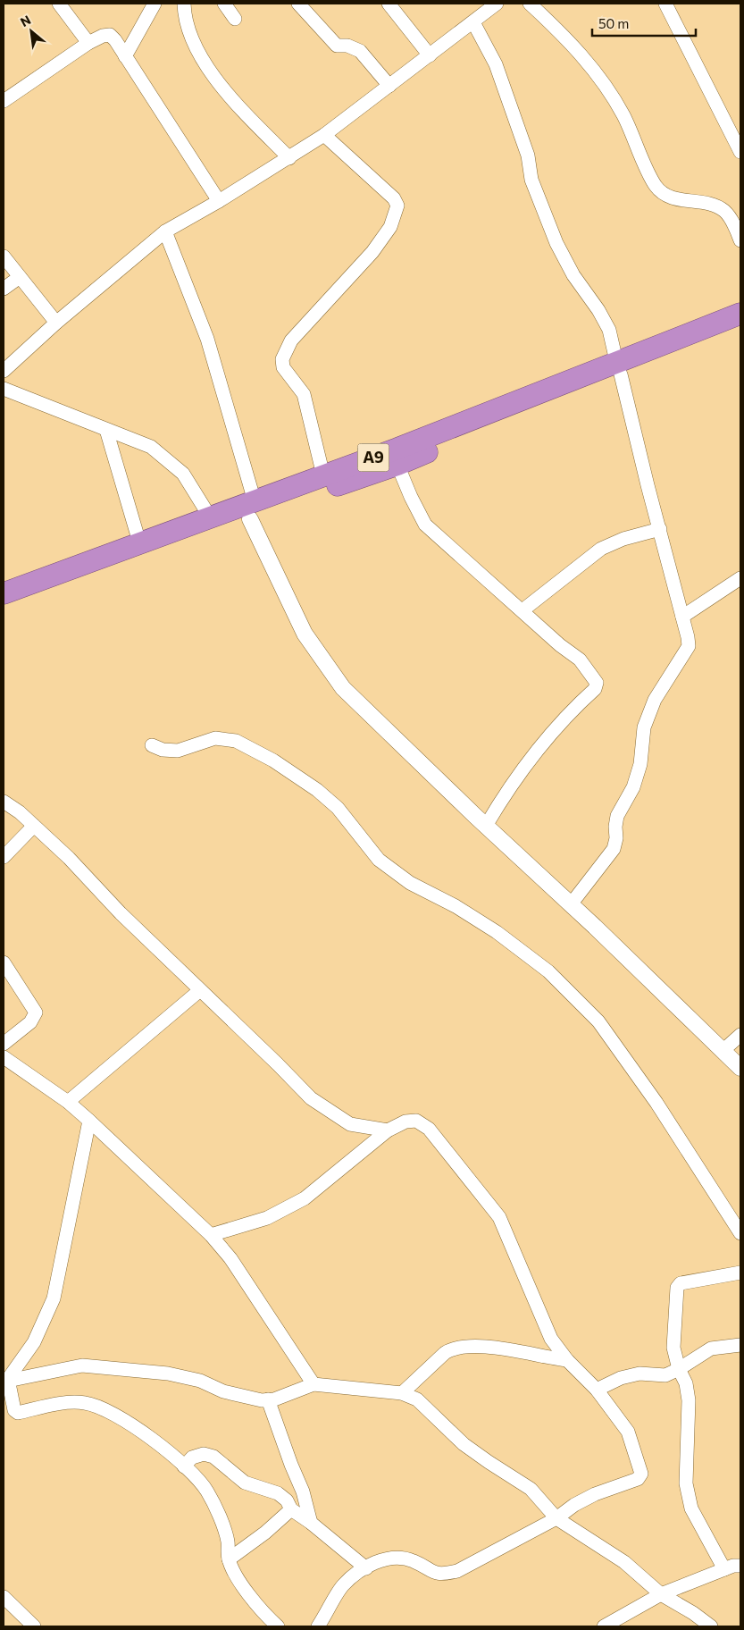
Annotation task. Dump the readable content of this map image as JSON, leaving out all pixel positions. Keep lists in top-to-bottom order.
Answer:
{
  "streets": {
    "highway": ["A9"]
  },
  "scale_bar": "50 m",
  "north": "top left"
}
